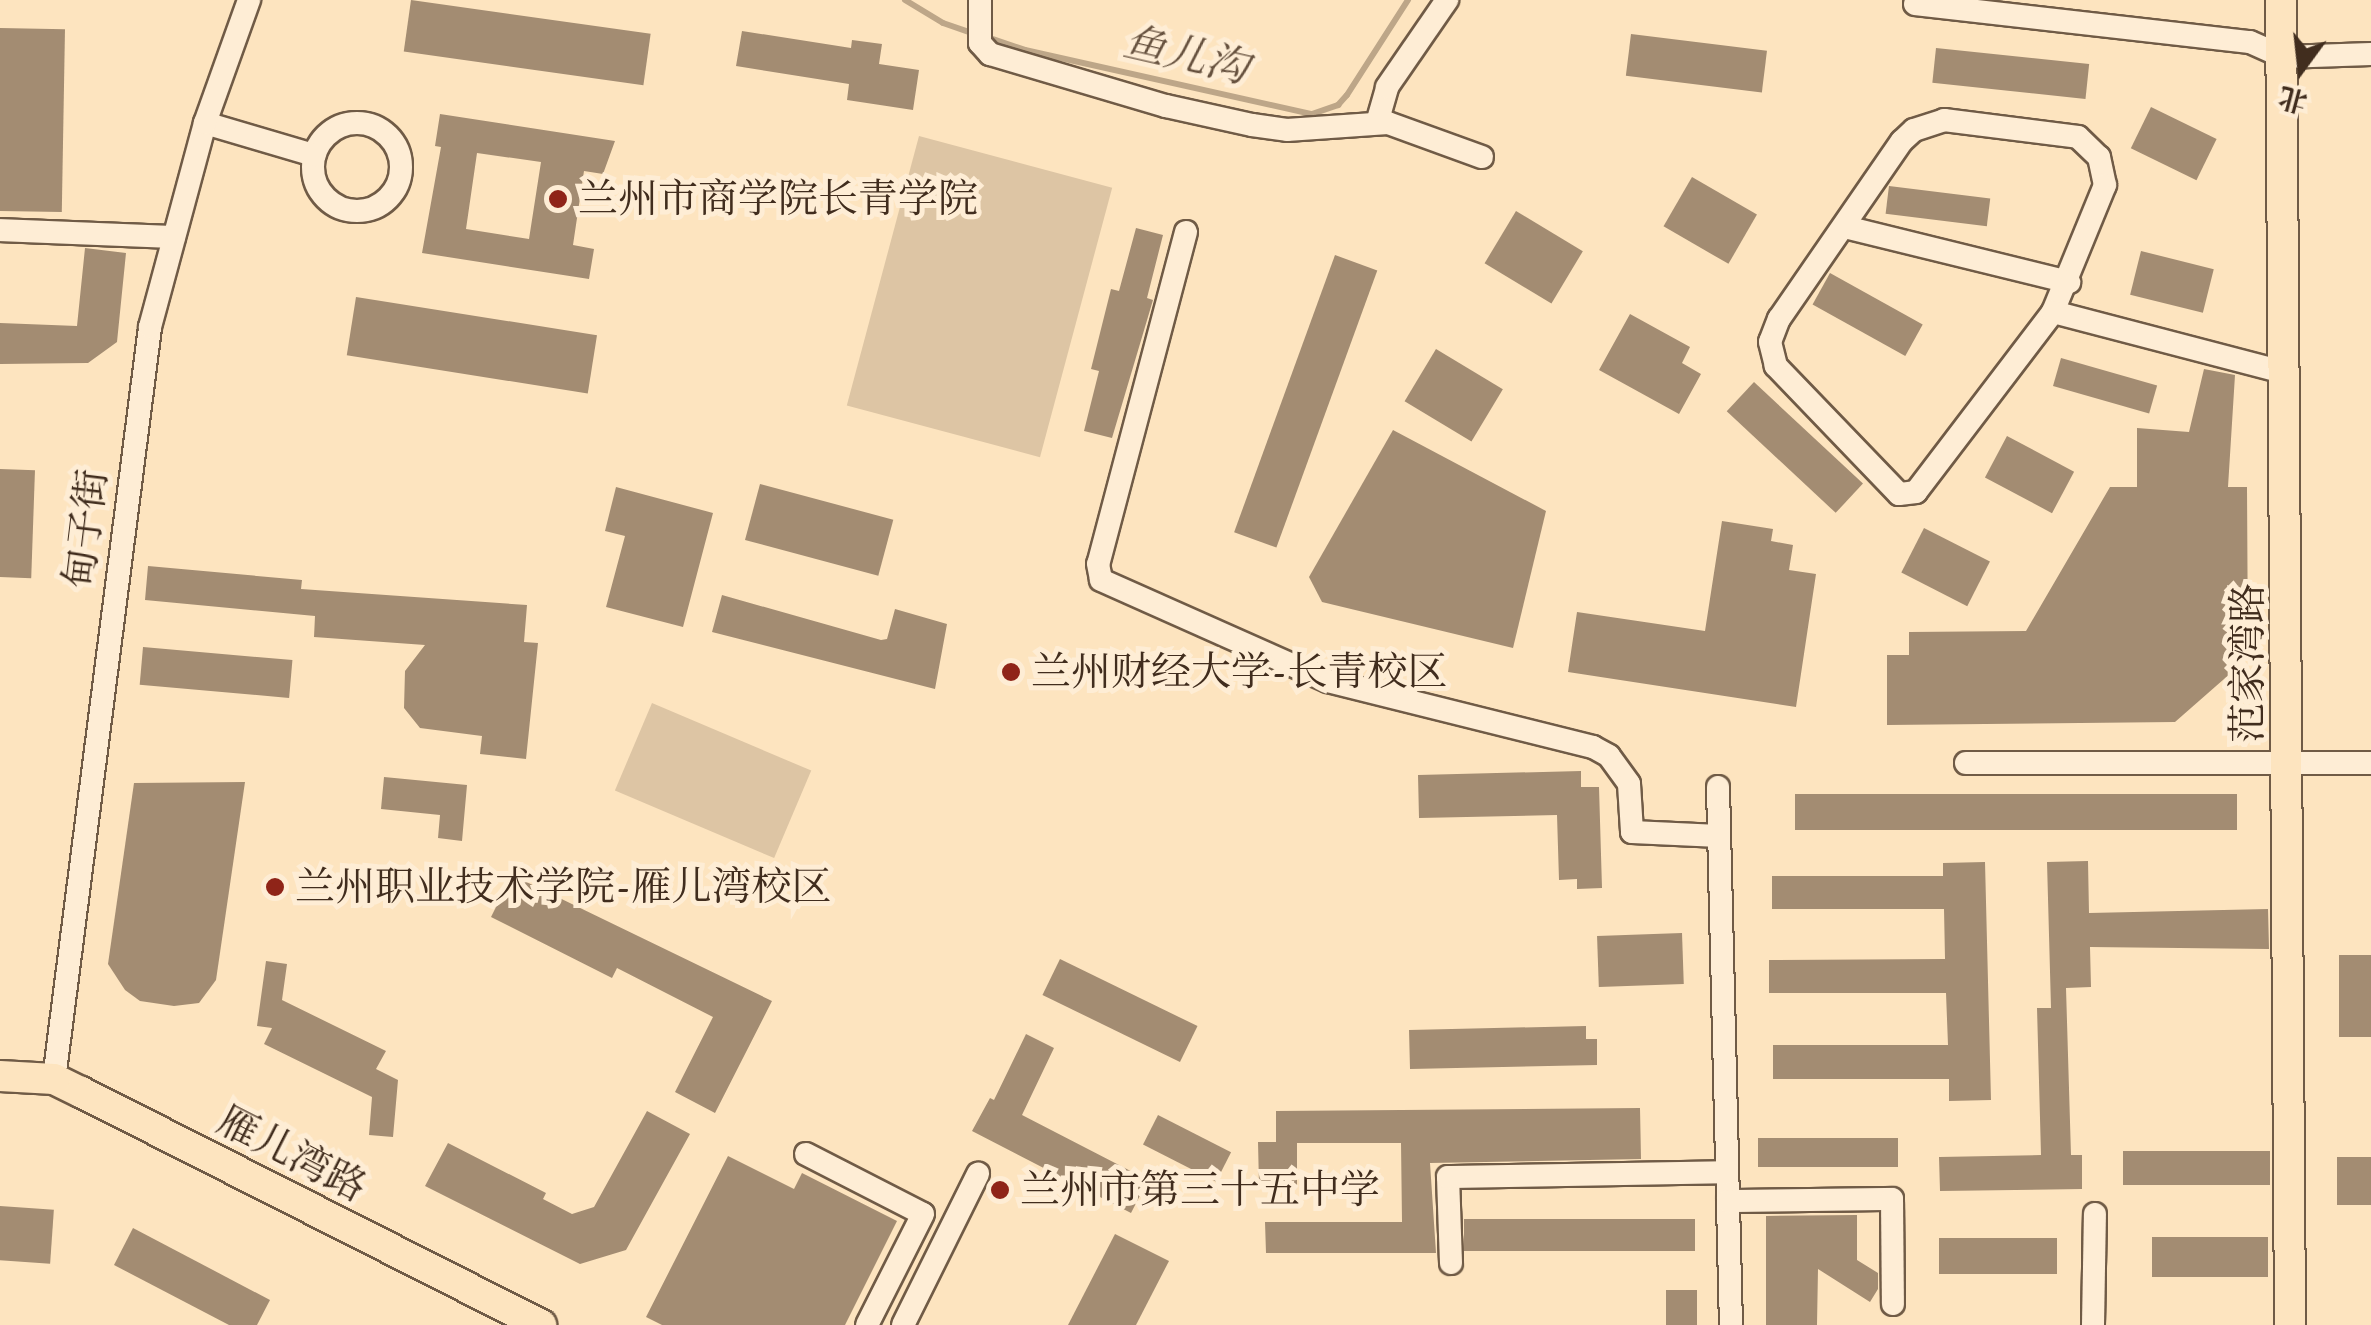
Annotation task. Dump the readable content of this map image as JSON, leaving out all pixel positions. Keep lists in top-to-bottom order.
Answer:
{
  "streets": {
    "main road": ["范家湾路", "雁儿湾路"],
    "street": ["甸子街"]
  },
  "crossings": [
    ["甸子街", "雁儿湾路"]
  ],
  "water": ["鱼儿沟"],
  "places": [
    "兰州市商学院长青学院",
    "兰州财经大学-长青校区",
    "兰州职业技术学院-雁儿湾校区",
    "兰州市第三十五中学"
  ],
  "north": "bottom"
}
